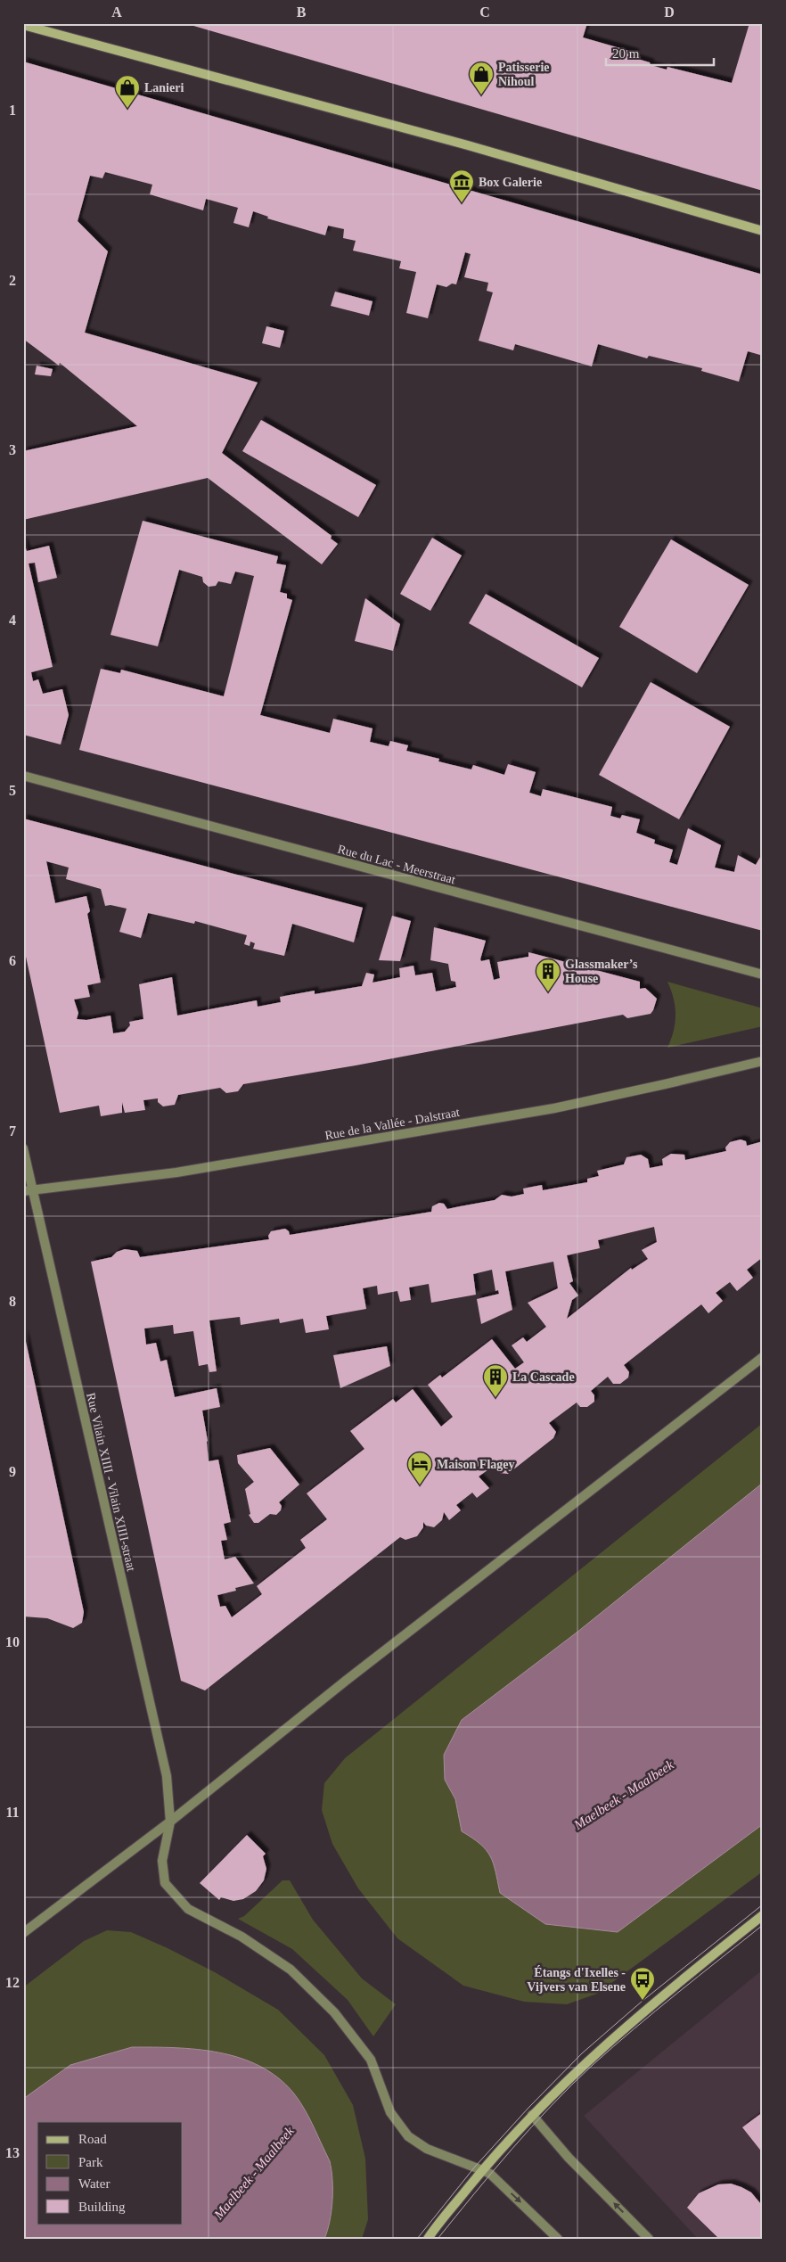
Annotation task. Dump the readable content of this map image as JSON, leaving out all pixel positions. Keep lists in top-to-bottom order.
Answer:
{
  "streets": {
    "street": ["Rue du Lac - Meerstraat", "Rue de la Vallée - Dalstraat", "Rue Vilain XIIII - Vilain XIIII-straat"]
  },
  "crossings": [
    ["Rue de la Vallée - Dalstraat", "Rue Vilain XIIII - Vilain XIIII-straat"]
  ],
  "water": ["Maelbeek - Maalbeek"],
  "places": {
    "shop": ["Patisserie Nihoul", "Lanieri"],
    "museum": ["Box Galerie"],
    "building": ["Glassmaker’s House", "La Cascade"],
    "hotel": ["Maison Flagey"],
    "bus stop": ["Étangs d'Ixelles - Vijvers van Elsene"]
  },
  "legend": [
    "Road",
    "Park",
    "Water",
    "Building"
  ],
  "scale_bar": "20 m",
  "grid": {
    "columns": [
      "A",
      "B",
      "C",
      "D"
    ],
    "rows": [
      "1",
      "2",
      "3",
      "4",
      "5",
      "6",
      "7",
      "8",
      "9",
      "10",
      "11",
      "12",
      "13"
    ]
  }
}
